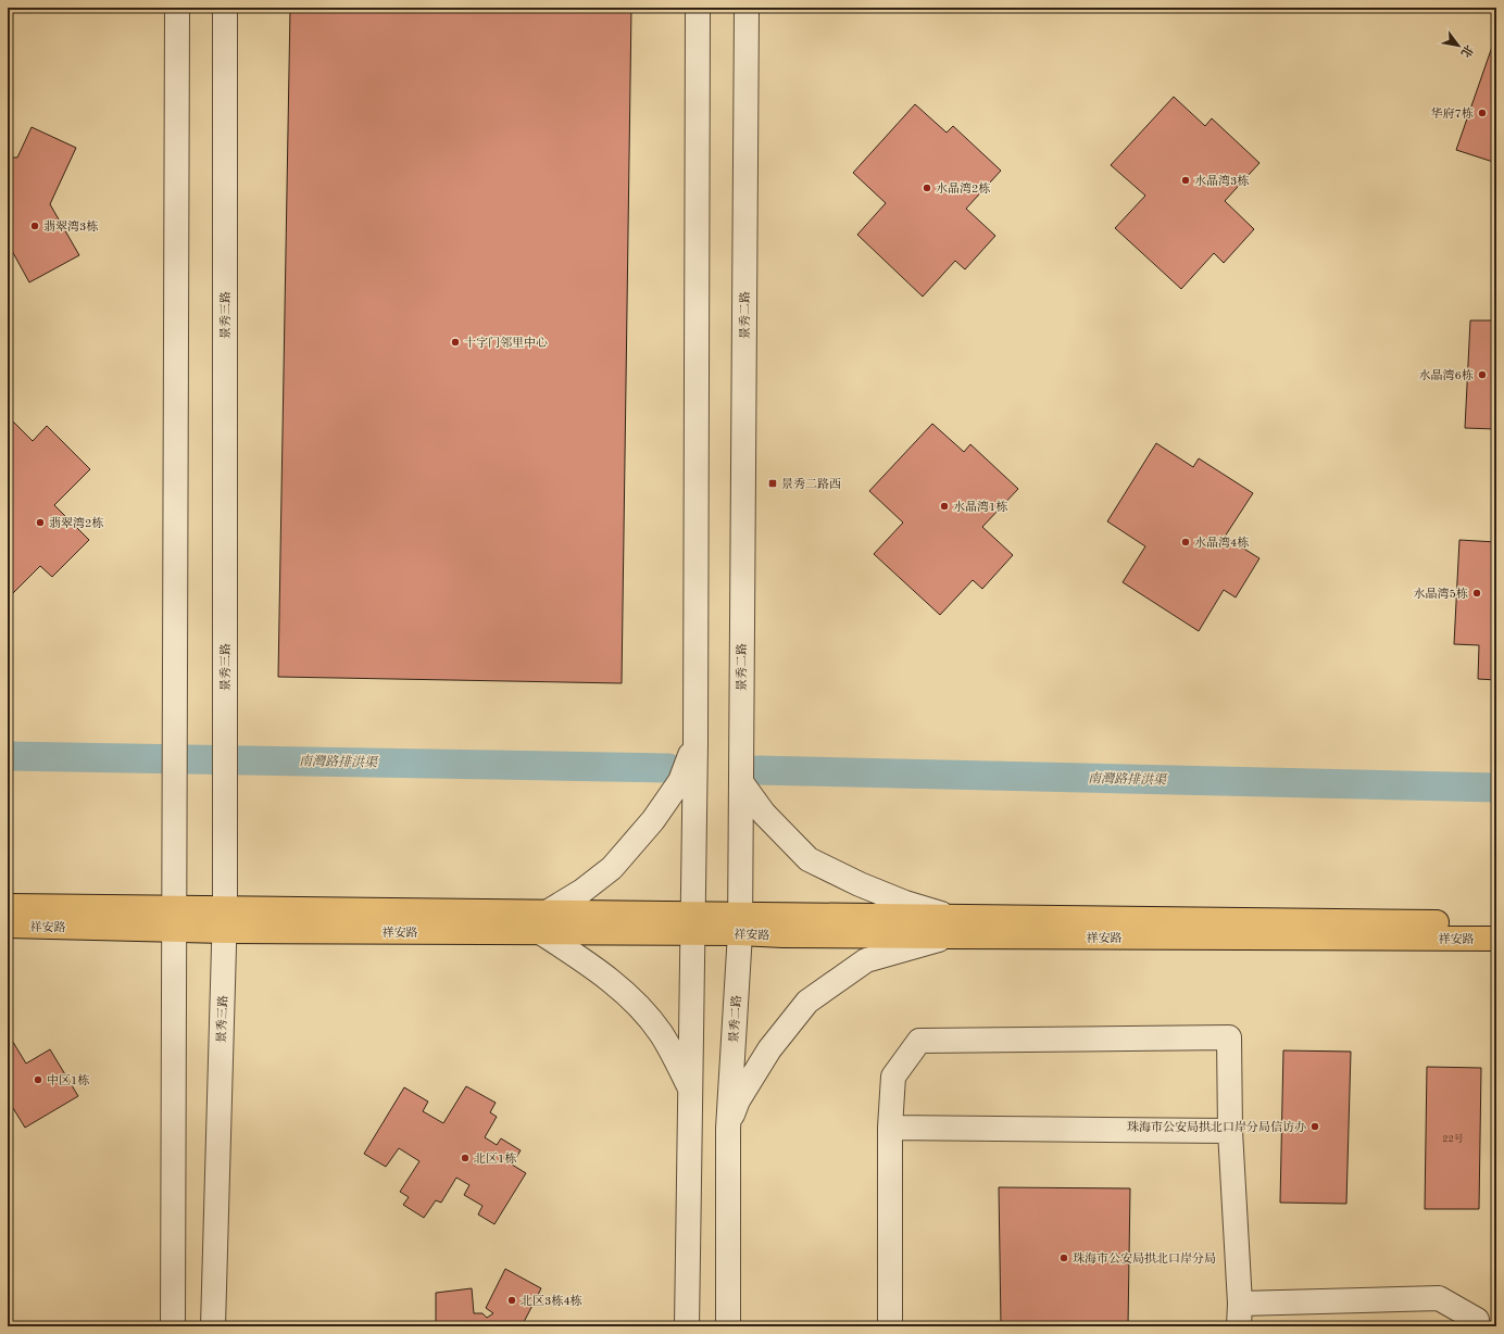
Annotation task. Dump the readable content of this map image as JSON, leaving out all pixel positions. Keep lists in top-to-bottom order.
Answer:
{
  "streets": {
    "main road": ["祥安路"],
    "street": ["景秀三路", "景秀二路"]
  },
  "crossings": [
    ["景秀三路", "祥安路"],
    ["景秀二路", "祥安路"]
  ],
  "water": ["南灣路排洪渠"],
  "places": {
    "other": [
      "华府7栋",
      "水晶湾3栋",
      "水晶湾2栋",
      "翡翠湾3栋",
      "十字门邻里中心",
      "水晶湾6栋",
      "水晶湾1栋",
      "翡翠湾2栋",
      "水晶湾4栋",
      "水晶湾5栋",
      "中区1栋",
      "珠海市公安局拱北口岸分局信访办",
      "北区1栋",
      "珠海市公安局拱北口岸分局",
      "北区3栋4栋"
    ],
    "transit": ["景秀二路西"]
  },
  "house_numbers": ["22号"],
  "north": "bottom right"
}
